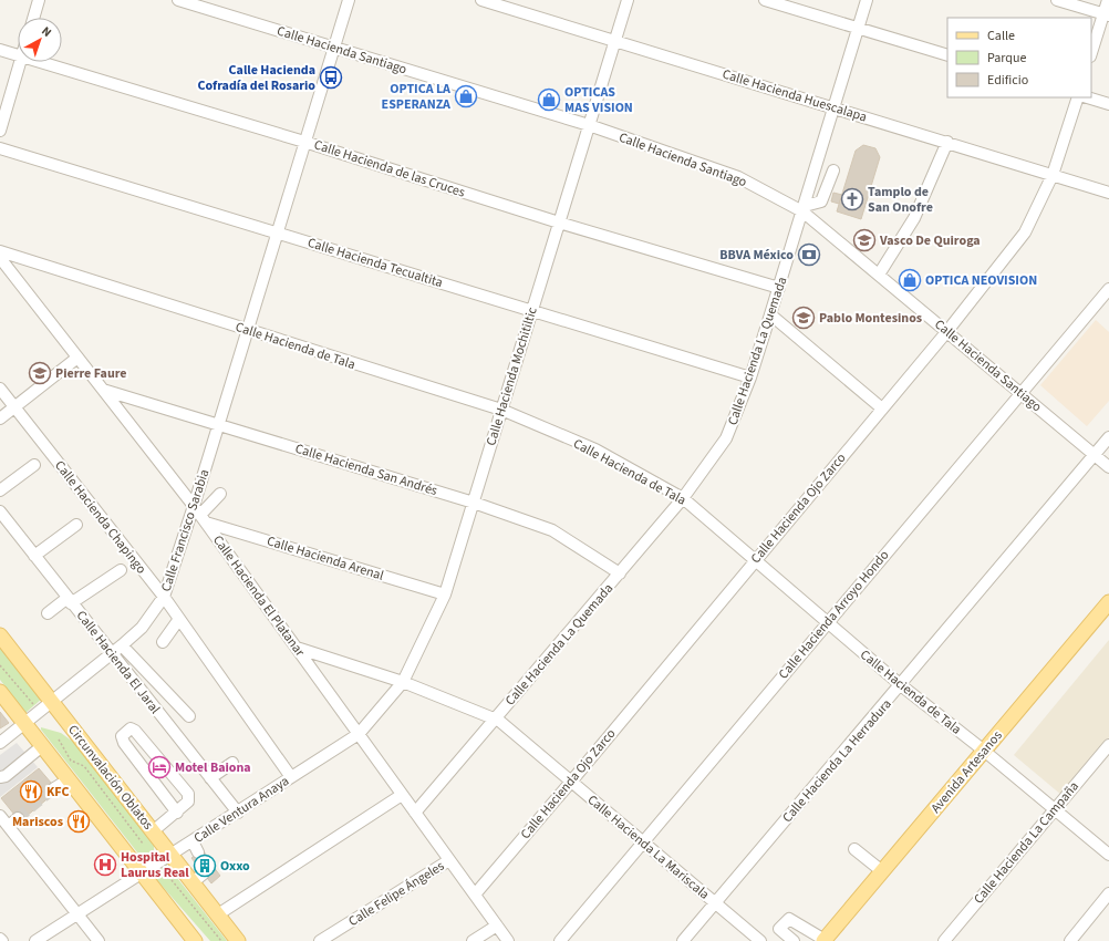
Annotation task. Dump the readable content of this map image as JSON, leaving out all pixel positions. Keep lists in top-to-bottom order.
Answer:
{
  "streets": {
    "main road": ["Avenida Artesanos", "Circunvalación Oblatos"],
    "street": [
      "Calle Hacienda Santiago",
      "Calle Hacienda Huescalapa",
      "Calle Hacienda de las Cruces",
      "Calle Hacienda Tecualtita",
      "Calle Hacienda de Tala",
      "Calle Hacienda La Quemada",
      "Calle Hacienda Mochitiltic",
      "Calle Hacienda San Andrés",
      "Calle Hacienda Ojo Zarco",
      "Calle Hacienda Chapingo",
      "Calle Francisco Sarabia",
      "Calle Hacienda Arenal",
      "Calle Hacienda El Platanar",
      "Calle Hacienda Arroyo Hondo",
      "Calle Hacienda El Jaral",
      "Calle Hacienda La Herradura",
      "Calle Ventura Anaya",
      "Calle Hacienda La Campaña",
      "Calle Hacienda La Mariscala",
      "Calle Felipe Ángeles"
    ]
  },
  "crossings": [
    ["Calle Hacienda Santiago", "Calle Hacienda La Quemada"],
    ["Calle Hacienda Santiago", "Calle Hacienda Mochitiltic"],
    ["Calle Hacienda Santiago", "Calle Hacienda Ojo Zarco"],
    ["Calle Hacienda Santiago", "Calle Francisco Sarabia"],
    ["Calle Hacienda Santiago", "Calle Hacienda Arroyo Hondo"],
    ["Calle Hacienda Santiago", "Calle Hacienda La Herradura"],
    ["Calle Hacienda Huescalapa", "Calle Hacienda La Quemada"],
    ["Calle Hacienda Huescalapa", "Calle Hacienda Mochitiltic"],
    ["Calle Hacienda Huescalapa", "Calle Hacienda Ojo Zarco"],
    ["Calle Hacienda de las Cruces", "Calle Hacienda La Quemada"],
    ["Calle Hacienda de las Cruces", "Calle Hacienda Mochitiltic"],
    ["Calle Hacienda de las Cruces", "Calle Francisco Sarabia"],
    ["Calle Hacienda Tecualtita", "Calle Hacienda La Quemada"],
    ["Calle Hacienda Tecualtita", "Calle Hacienda Mochitiltic"],
    ["Calle Hacienda Tecualtita", "Calle Francisco Sarabia"],
    ["Calle Hacienda de Tala", "Calle Hacienda La Quemada"],
    ["Calle Hacienda de Tala", "Calle Hacienda Mochitiltic"],
    ["Calle Hacienda de Tala", "Calle Hacienda Ojo Zarco"],
    ["Calle Hacienda de Tala", "Calle Francisco Sarabia"],
    ["Calle Hacienda de Tala", "Calle Hacienda Arroyo Hondo"],
    ["Calle Hacienda de Tala", "Calle Hacienda La Herradura"],
    ["Calle Hacienda de Tala", "Avenida Artesanos"],
    ["Calle Hacienda de Tala", "Calle Hacienda La Campaña"],
    ["Calle Hacienda La Quemada", "Calle Hacienda San Andrés"],
    ["Calle Hacienda La Quemada", "Calle Hacienda El Platanar"],
    ["Calle Hacienda La Quemada", "Calle Hacienda La Mariscala"],
    ["Calle Hacienda Mochitiltic", "Calle Hacienda San Andrés"],
    ["Calle Hacienda Mochitiltic", "Calle Hacienda Arenal"],
    ["Calle Hacienda Mochitiltic", "Calle Hacienda El Platanar"],
    ["Calle Hacienda Mochitiltic", "Calle Ventura Anaya"],
    ["Calle Hacienda Mochitiltic", "Calle Hacienda La Mariscala"],
    ["Calle Hacienda San Andrés", "Calle Francisco Sarabia"],
    ["Calle Hacienda San Andrés", "Calle Hacienda El Platanar"],
    ["Calle Hacienda Ojo Zarco", "Calle Hacienda El Platanar"],
    ["Calle Hacienda Ojo Zarco", "Calle Hacienda La Mariscala"],
    ["Calle Hacienda Chapingo", "Calle Francisco Sarabia"],
    ["Calle Hacienda Chapingo", "Calle Ventura Anaya"],
    ["Calle Francisco Sarabia", "Calle Hacienda Arenal"],
    ["Calle Francisco Sarabia", "Calle Hacienda El Platanar"],
    ["Calle Francisco Sarabia", "Calle Hacienda El Jaral"],
    ["Calle Francisco Sarabia", "Circunvalación Oblatos"],
    ["Calle Hacienda Arenal", "Calle Hacienda El Platanar"],
    ["Calle Hacienda El Platanar", "Calle Ventura Anaya"],
    ["Calle Hacienda El Platanar", "Calle Hacienda La Mariscala"],
    ["Calle Hacienda El Platanar", "Calle Felipe Ángeles"],
    ["Calle Hacienda Arroyo Hondo", "Calle Hacienda La Mariscala"],
    ["Calle Hacienda El Jaral", "Calle Ventura Anaya"],
    ["Calle Hacienda La Herradura", "Calle Hacienda La Mariscala"],
    ["Circunvalación Oblatos", "Calle Ventura Anaya"]
  ],
  "places": {
    "bus stop": ["Calle Hacienda Cofradía del Rosario"],
    "shop": ["OPTICA LA ESPERANZA", "OPTICAS MAS VISION", "OPTICA NEOVISION"],
    "church": ["Tamplo de San Onofre"],
    "school or university": ["Vasco De Quiroga", "Pablo Montesinos", "Pierre Faure"],
    "bank": ["BBVA México"],
    "hotel": ["Motel Baiona"],
    "restaurant": ["KFC", "Mariscos"],
    "hospital": ["Hospital Laurus Real"],
    "building": ["Oxxo"]
  },
  "legend": ["Calle", "Parque", "Edificio"],
  "north": "top right"
}
